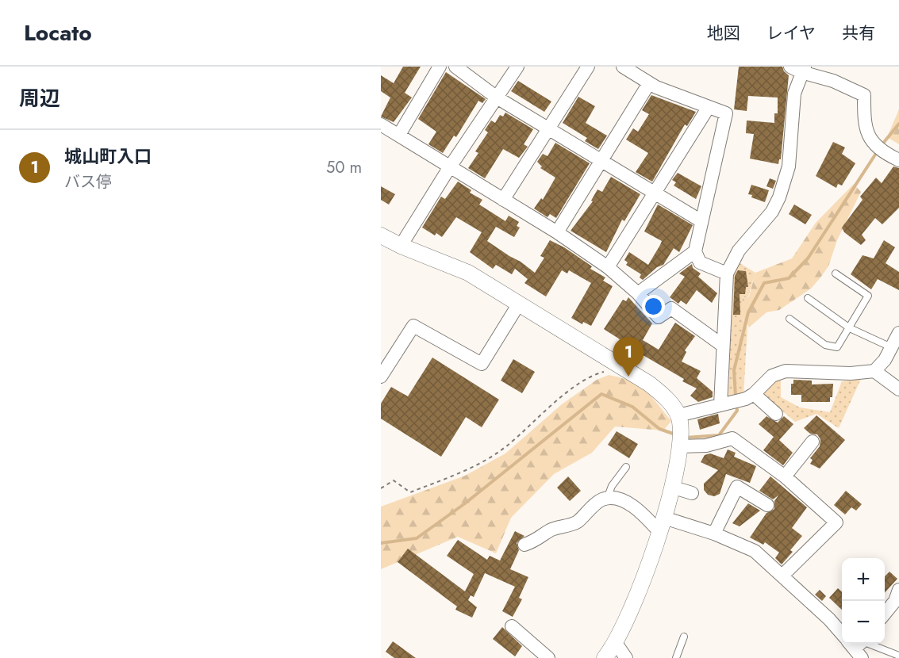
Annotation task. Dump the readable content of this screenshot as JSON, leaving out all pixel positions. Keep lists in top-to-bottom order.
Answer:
{
  "page": {
    "header": "Locato",
    "nav": ["地図", "レイヤ", "共有"],
    "heading": "周辺",
    "list": [
      {
        "mark": "1",
        "name": "城山町入口",
        "note": "バス停",
        "value": "50 m"
      }
    ],
    "pins": "1",
    "map_buttons": ["+", "−"]
  }
}
